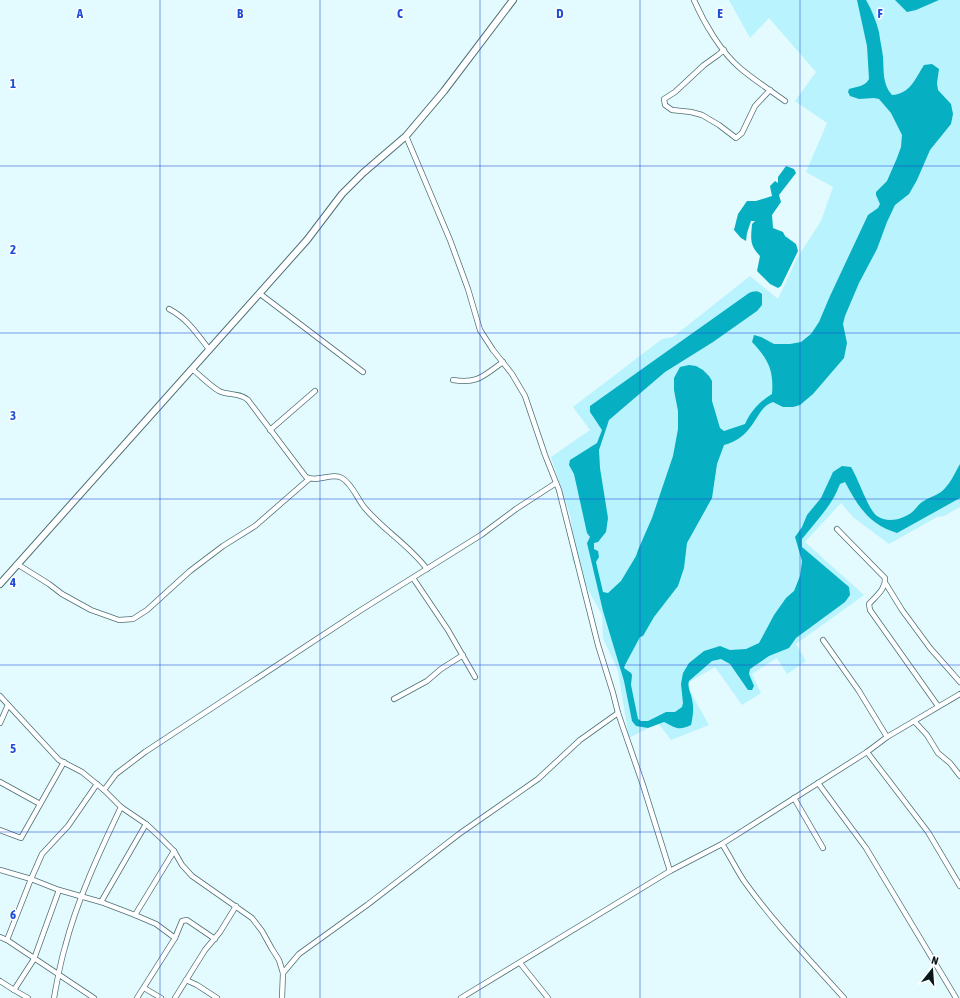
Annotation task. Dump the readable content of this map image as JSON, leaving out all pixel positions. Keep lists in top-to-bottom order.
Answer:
{
  "north": "top",
  "grid": {
    "columns": [
      "A",
      "B",
      "C",
      "D",
      "E",
      "F"
    ],
    "rows": [
      "1",
      "2",
      "3",
      "4",
      "5",
      "6"
    ]
  }
}
